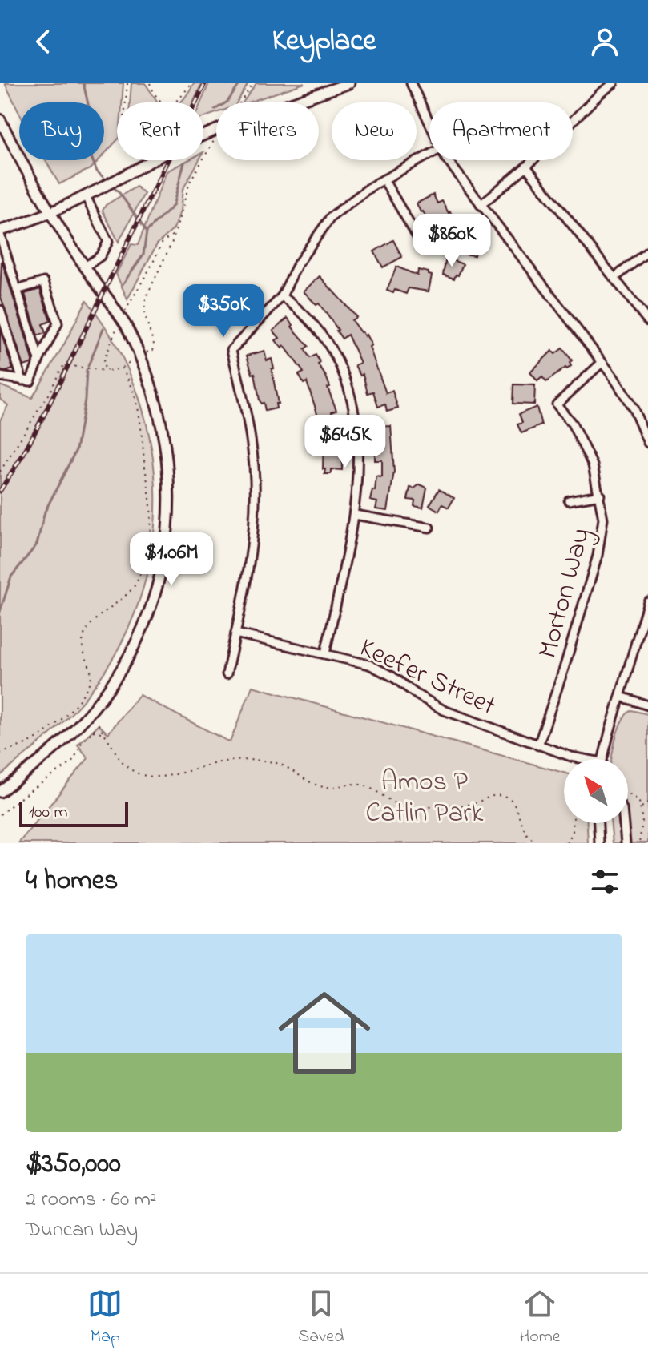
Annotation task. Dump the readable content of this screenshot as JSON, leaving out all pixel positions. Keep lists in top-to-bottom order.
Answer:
{
  "streets": {
    "street": ["Morton Way", "Keefer Street"]
  },
  "crossings": [
    ["Morton Way", "Keefer Street"]
  ],
  "parks": ["Amos P Catlin Park"],
  "scale_bar": "100 m",
  "north": "top left",
  "page": {
    "header": "Keyplace",
    "chip": [
      "Buy",
      "Rent",
      "Filters",
      "New",
      "Apartment"
    ],
    "price": [
      "$860K",
      "$350K",
      "$645K",
      "$1.06M"
    ],
    "scale": "100 m",
    "heading": "4 homes",
    "list": [
      {
        "name": "$350,000",
        "note": "2 rooms · 60 m² · Duncan Way"
      }
    ],
    "tabs": ["Map", "Saved", "Home"]
  }
}
